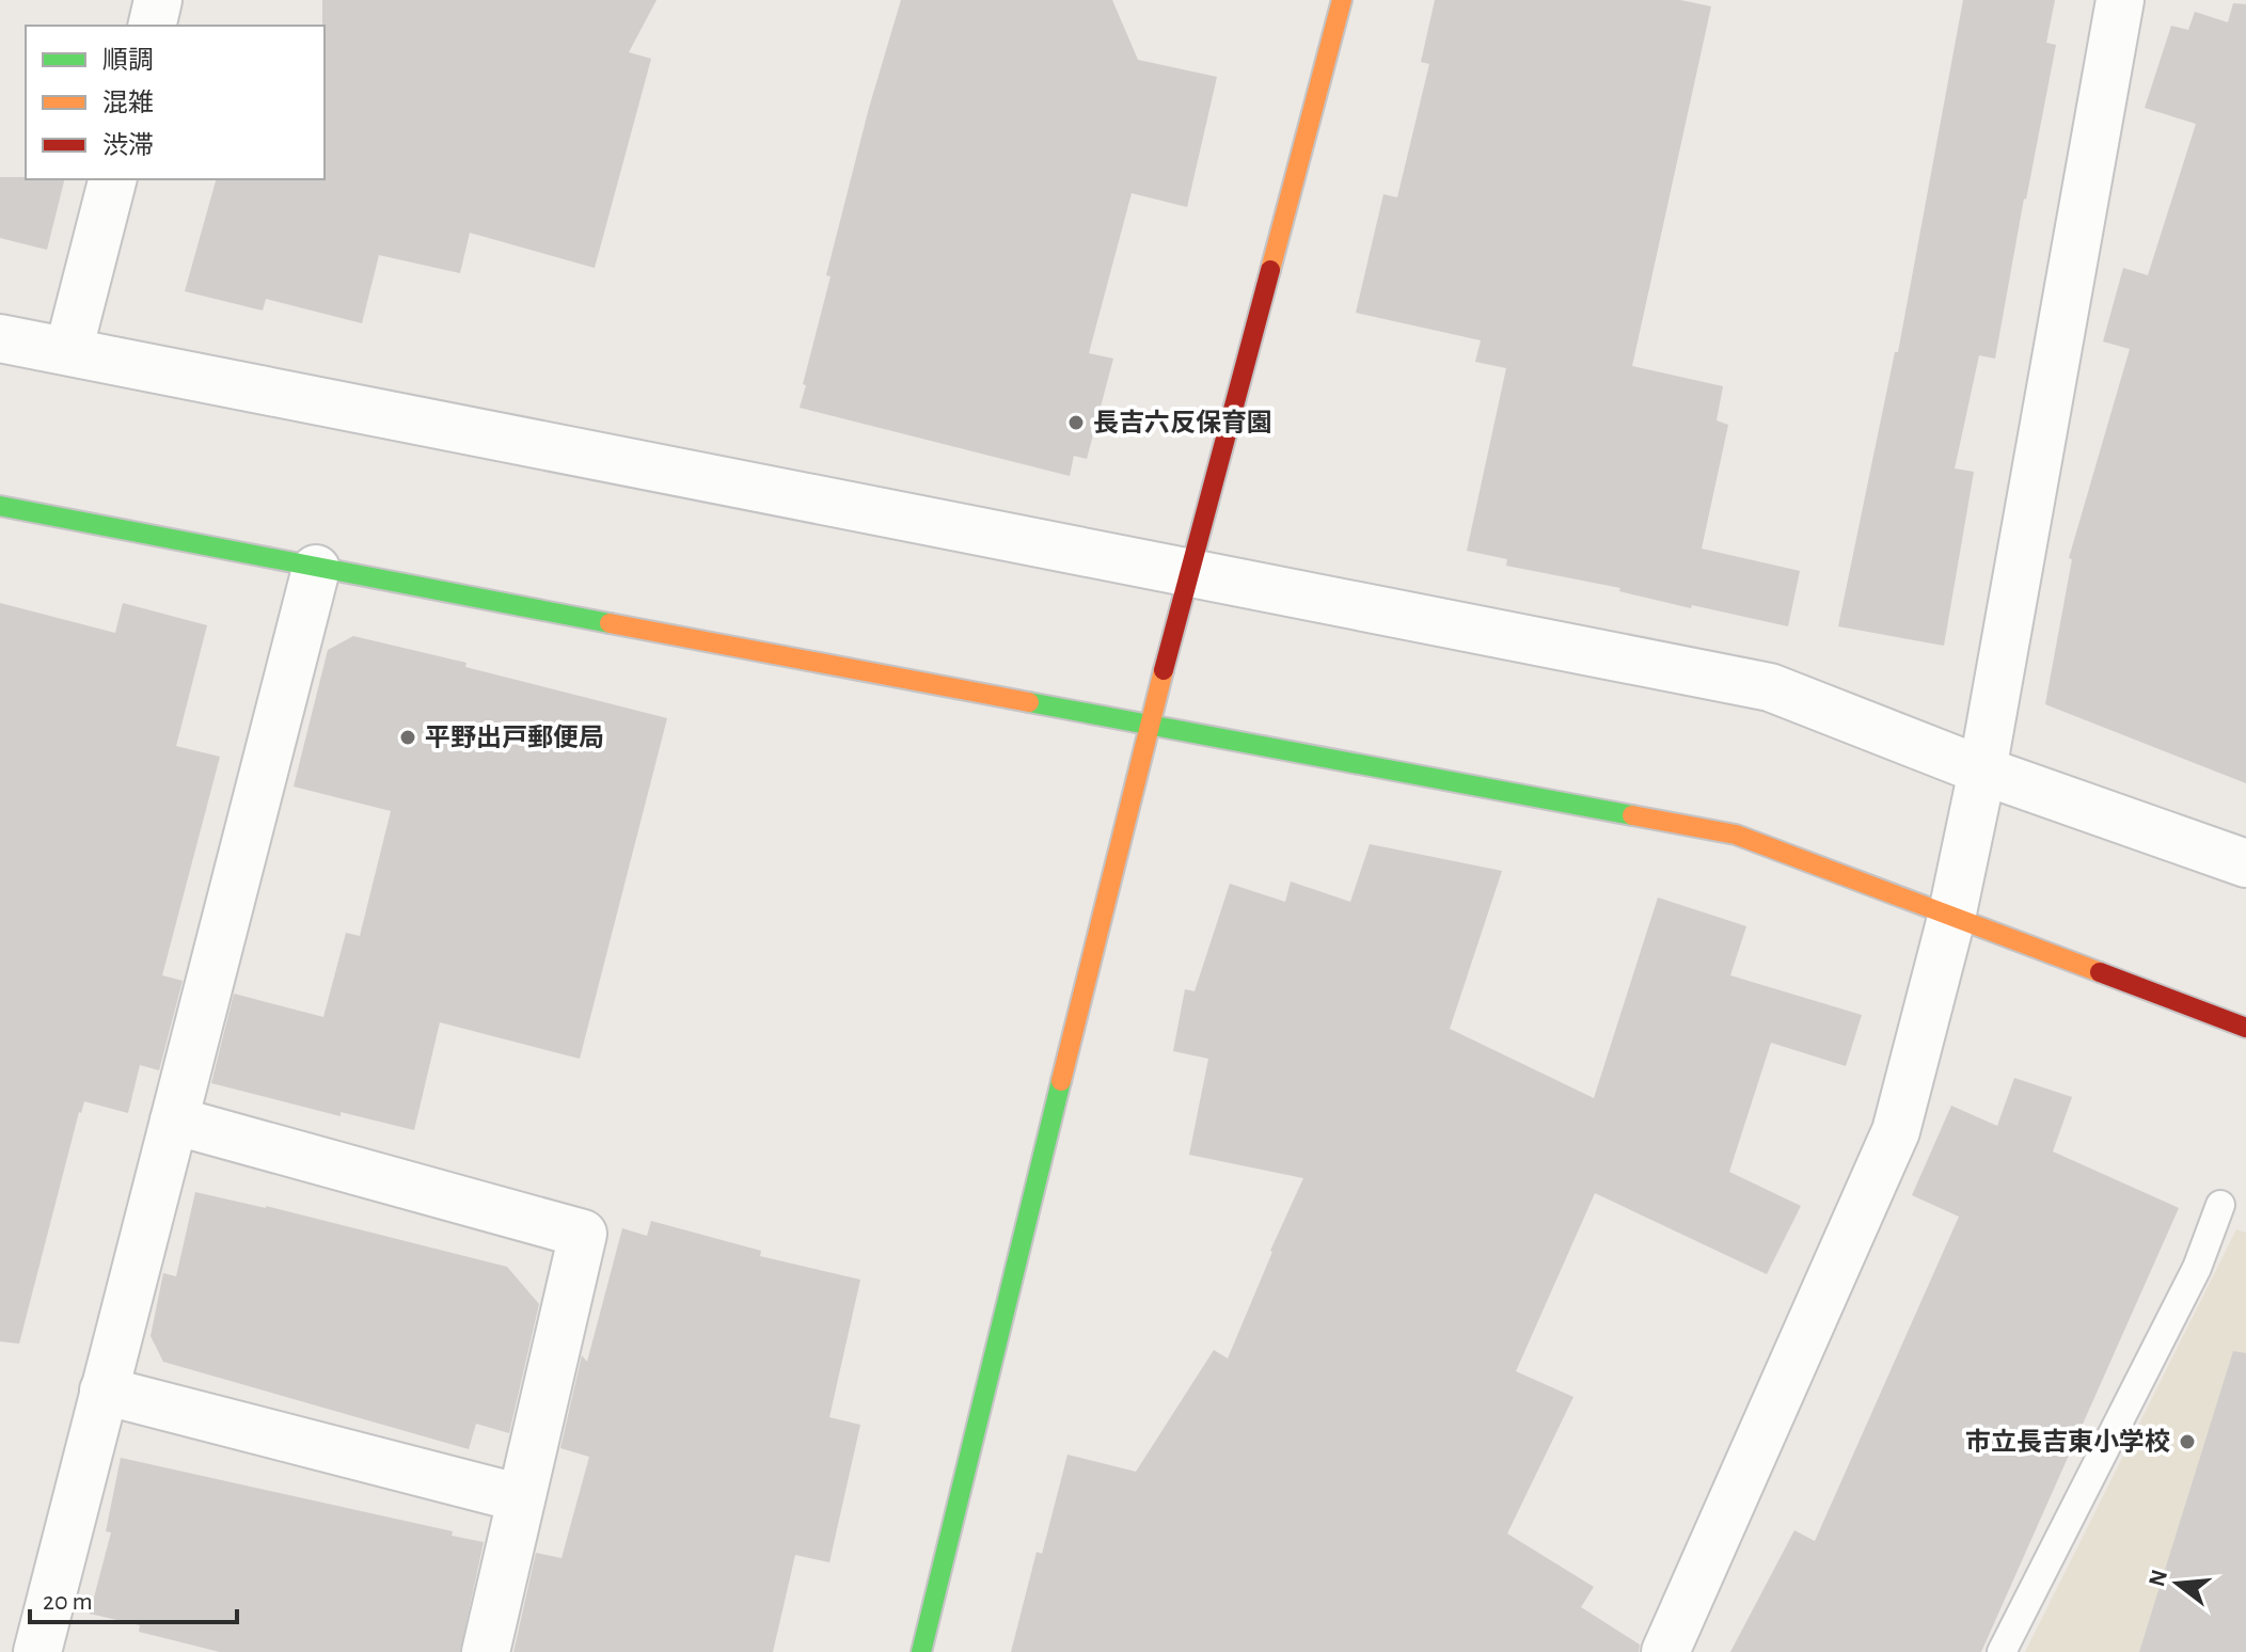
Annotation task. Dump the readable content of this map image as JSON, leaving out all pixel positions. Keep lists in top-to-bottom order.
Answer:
{
  "places": ["長吉六反保育園", "平野出戸郵便局", "市立長吉東小学校"],
  "legend": ["順調", "混雑", "渋滞"],
  "scale_bar": "20 m",
  "north": "left"
}
